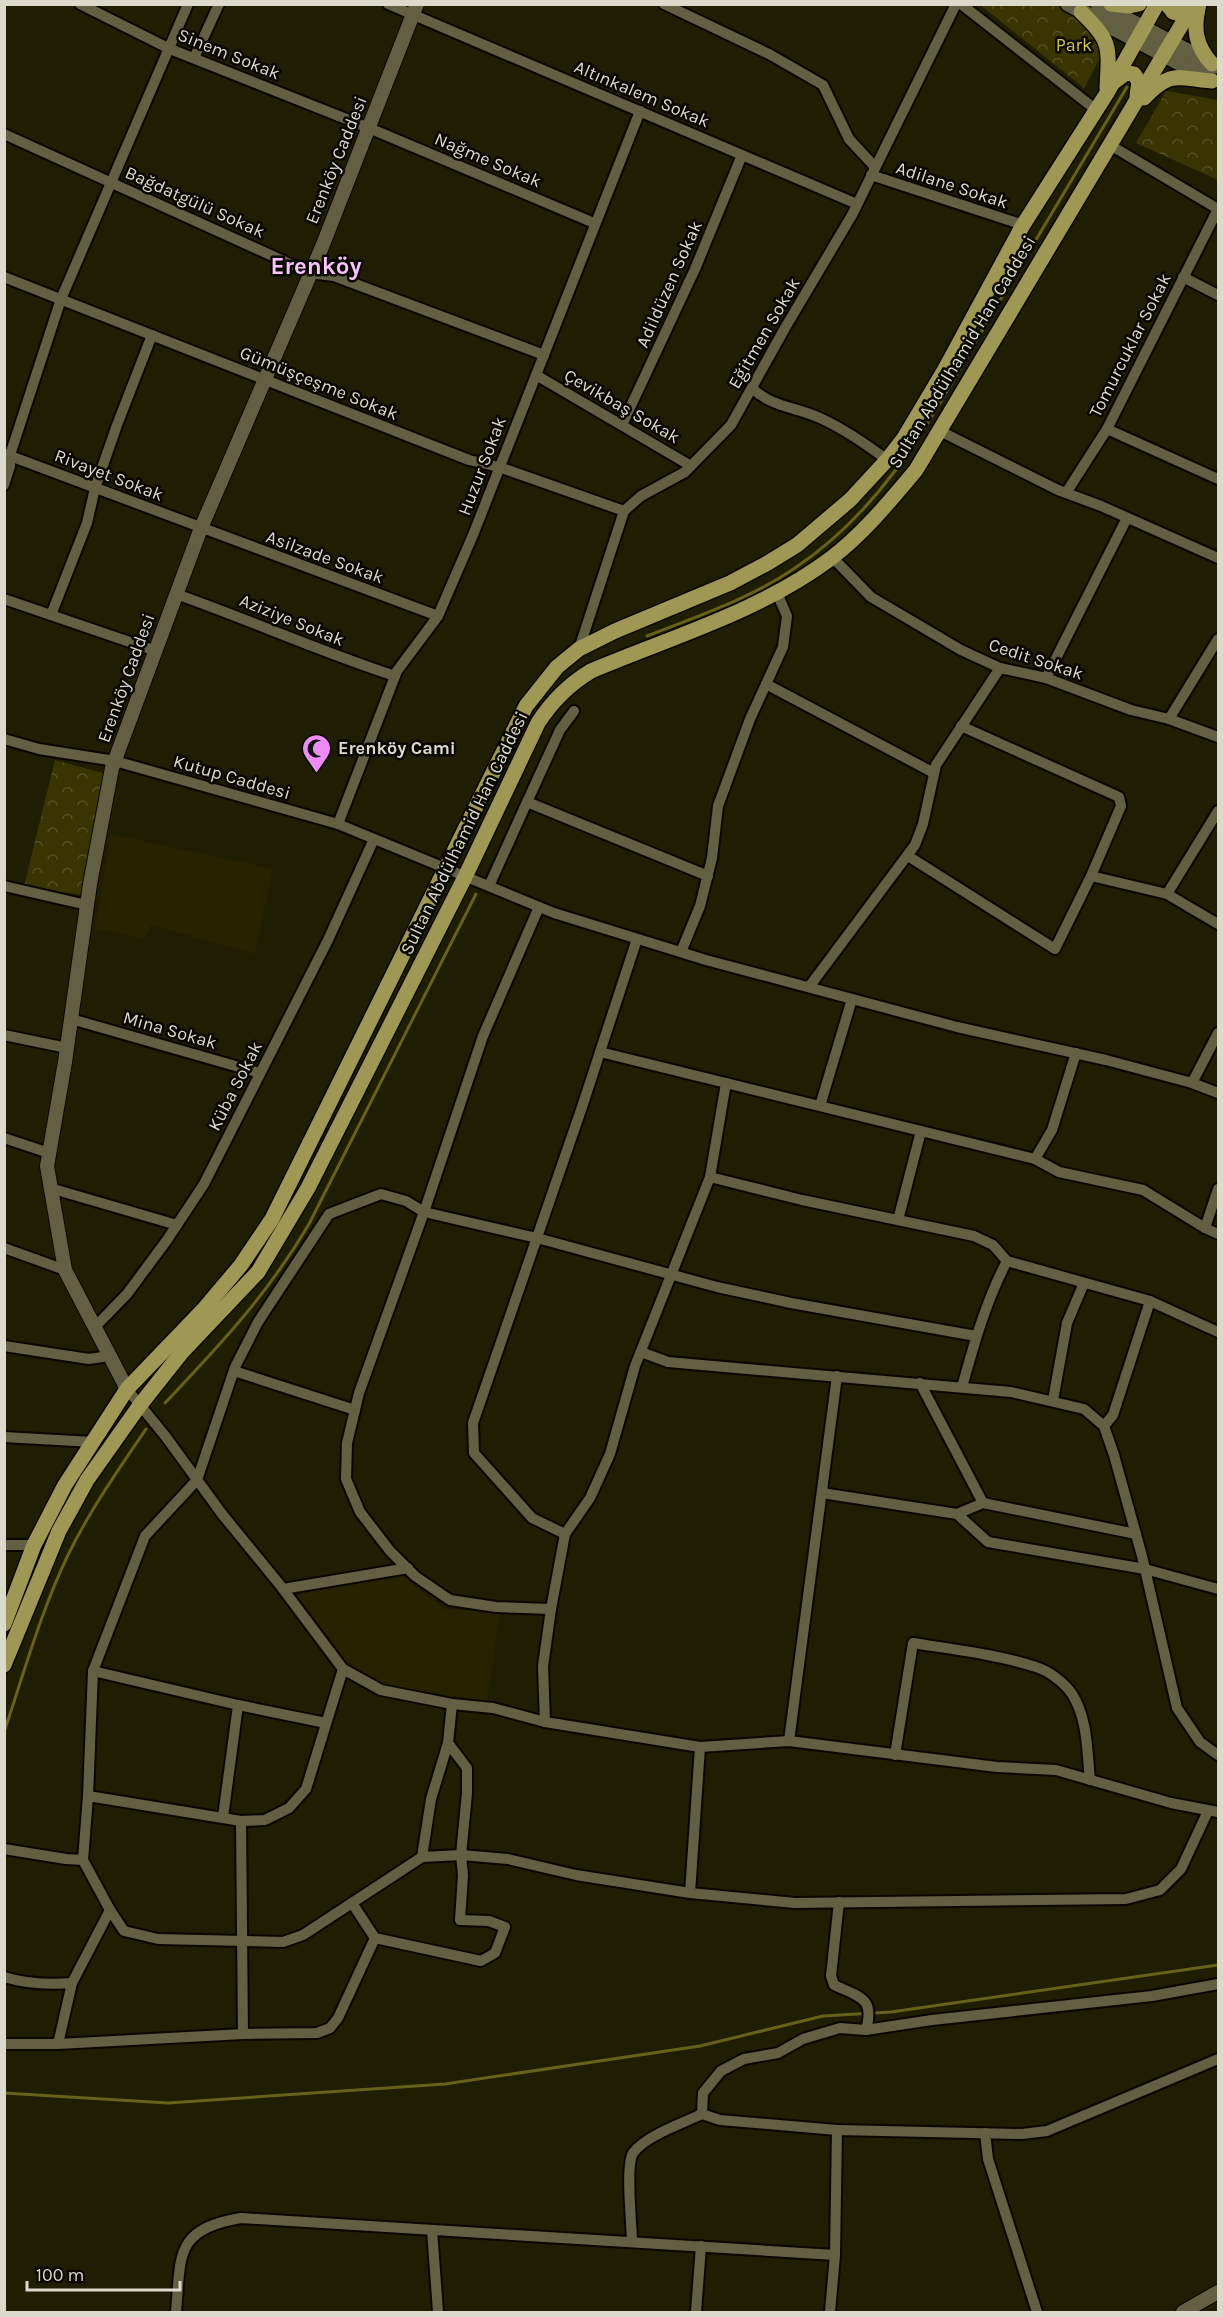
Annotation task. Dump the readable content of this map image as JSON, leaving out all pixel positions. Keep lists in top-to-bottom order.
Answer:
{
  "streets": {
    "main road": ["Sultan Abdülhamid Han Caddesi"],
    "street": [
      "Sinem Sokak",
      "Altınkalem Sokak",
      "Erenköy Caddesi",
      "Nağme Sokak",
      "Adilane Sokak",
      "Bağdatgülü Sokak",
      "Adildüzen Sokak",
      "Eğitmen Sokak",
      "Tomurcuklar Sokak",
      "Gümüşçeşme Sokak",
      "Çevikbaş Sokak",
      "Huzur Sokak",
      "Rivayet Sokak",
      "Asilzade Sokak",
      "Aziziye Sokak",
      "Cedit Sokak",
      "Kutup Caddesi",
      "Mina Sokak",
      "Küba Sokak"
    ]
  },
  "crossings": [
    ["Sinem Sokak", "Erenköy Caddesi"],
    ["Sinem Sokak", "Nağme Sokak"],
    ["Altınkalem Sokak", "Erenköy Caddesi"],
    ["Altınkalem Sokak", "Adildüzen Sokak"],
    ["Altınkalem Sokak", "Eğitmen Sokak"],
    ["Altınkalem Sokak", "Huzur Sokak"],
    ["Erenköy Caddesi", "Nağme Sokak"],
    ["Erenköy Caddesi", "Bağdatgülü Sokak"],
    ["Erenköy Caddesi", "Sultan Abdülhamid Han Caddesi"],
    ["Erenköy Caddesi", "Gümüşçeşme Sokak"],
    ["Erenköy Caddesi", "Rivayet Sokak"],
    ["Erenköy Caddesi", "Asilzade Sokak"],
    ["Erenköy Caddesi", "Aziziye Sokak"],
    ["Erenköy Caddesi", "Kutup Caddesi"],
    ["Erenköy Caddesi", "Mina Sokak"],
    ["Erenköy Caddesi", "Küba Sokak"],
    ["Nağme Sokak", "Huzur Sokak"],
    ["Adilane Sokak", "Eğitmen Sokak"],
    ["Adilane Sokak", "Sultan Abdülhamid Han Caddesi"],
    ["Bağdatgülü Sokak", "Huzur Sokak"],
    ["Adildüzen Sokak", "Çevikbaş Sokak"],
    ["Eğitmen Sokak", "Gümüşçeşme Sokak"],
    ["Eğitmen Sokak", "Çevikbaş Sokak"],
    ["Sultan Abdülhamid Han Caddesi", "Cedit Sokak"],
    ["Sultan Abdülhamid Han Caddesi", "Kutup Caddesi"],
    ["Gümüşçeşme Sokak", "Huzur Sokak"],
    ["Çevikbaş Sokak", "Huzur Sokak"],
    ["Huzur Sokak", "Asilzade Sokak"],
    ["Huzur Sokak", "Aziziye Sokak"],
    ["Huzur Sokak", "Kutup Caddesi"],
    ["Rivayet Sokak", "Asilzade Sokak"],
    ["Kutup Caddesi", "Küba Sokak"],
    ["Mina Sokak", "Küba Sokak"]
  ],
  "districts": ["Erenköy"],
  "parks": ["Park"],
  "places": {
    "mosque": ["Erenköy Cami"]
  },
  "scale_bar": "100 m"
}
